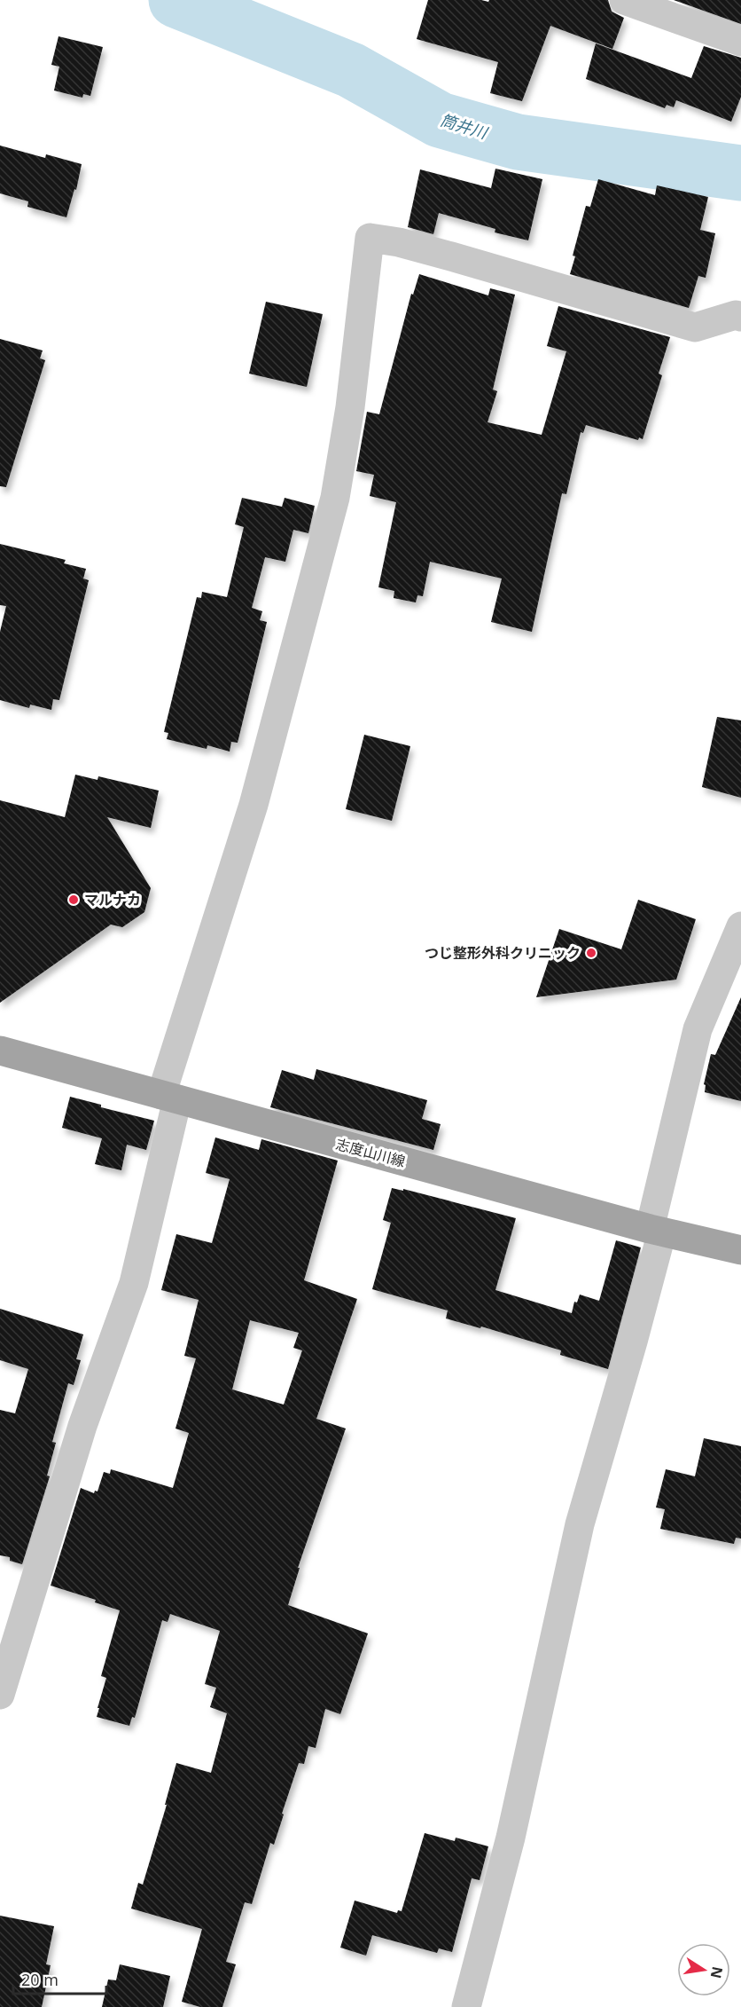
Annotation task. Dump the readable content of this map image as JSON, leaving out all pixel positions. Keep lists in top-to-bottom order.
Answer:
{
  "streets": {
    "main road": ["志度山川線"]
  },
  "water": ["筒井川"],
  "places": ["マルナカ", "つじ整形外科クリニック"],
  "scale_bar": "20 m",
  "north": "right"
}
